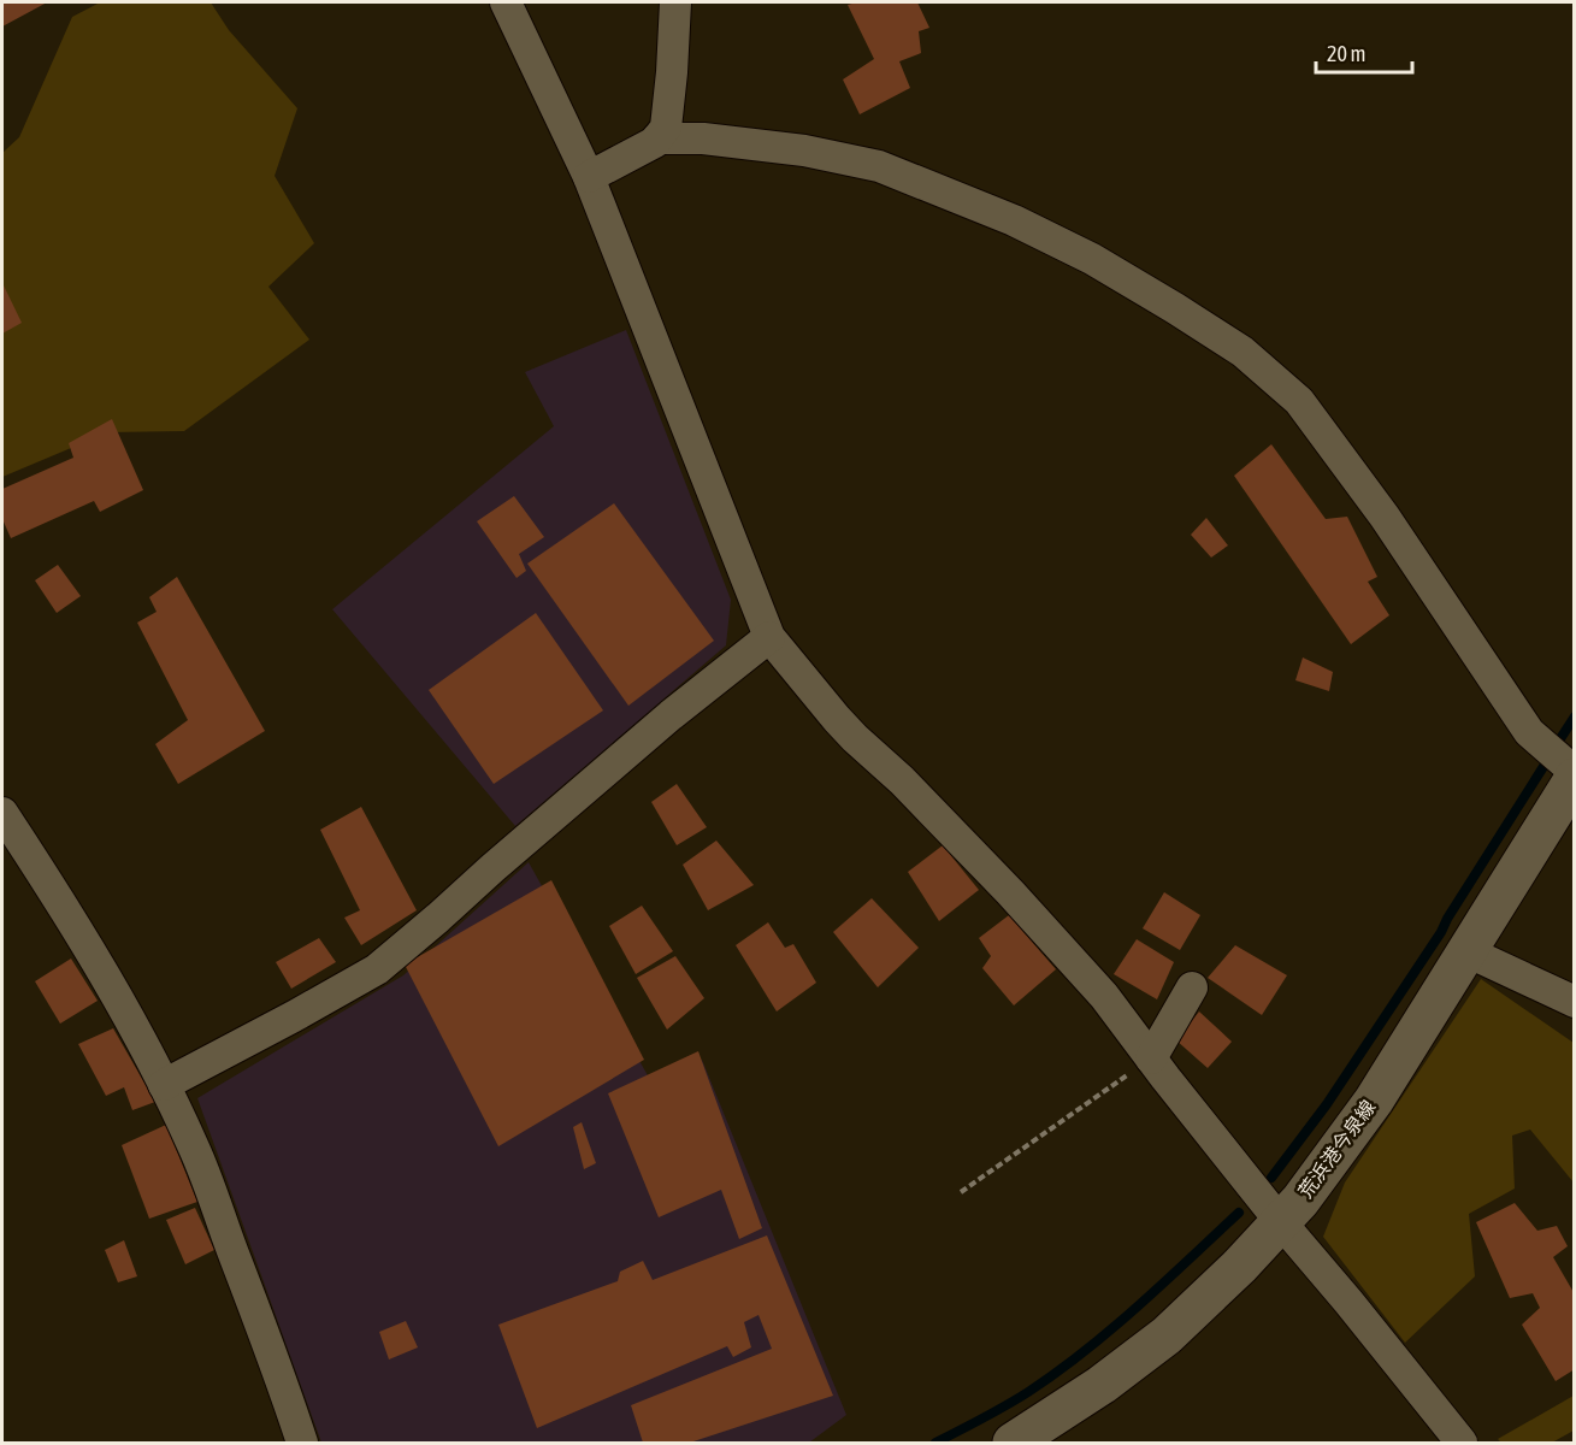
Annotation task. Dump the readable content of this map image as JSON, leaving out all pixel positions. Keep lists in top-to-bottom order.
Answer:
{
  "streets": {
    "main road": ["荒浜港今泉線"]
  },
  "scale_bar": "20 m"
}
